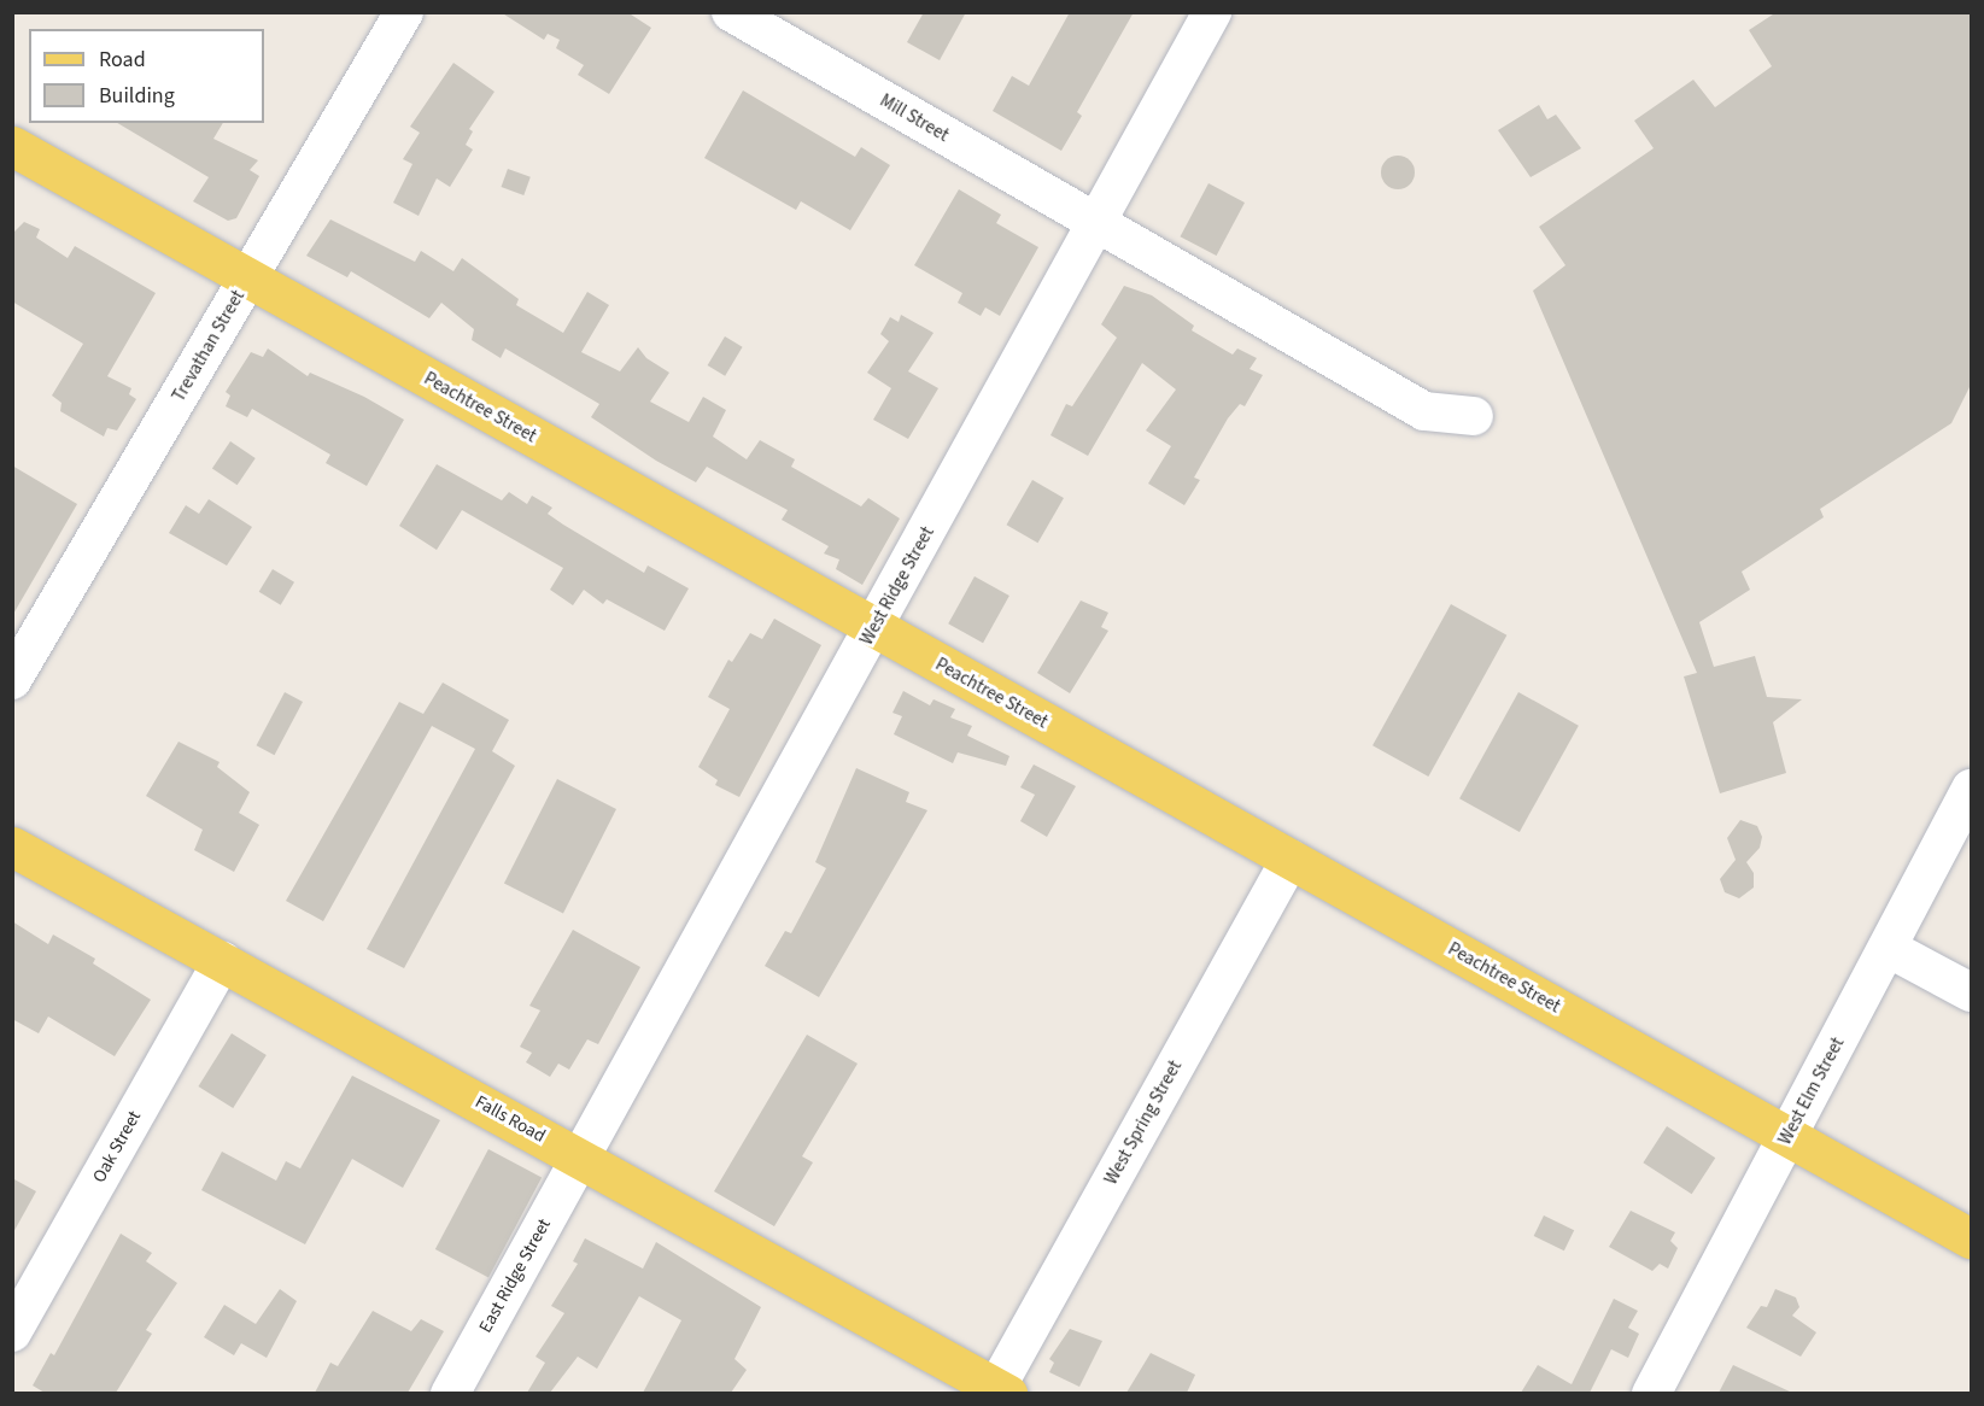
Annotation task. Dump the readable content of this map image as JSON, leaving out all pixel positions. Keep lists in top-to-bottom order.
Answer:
{
  "streets": {
    "main road": ["Peachtree Street", "Falls Road"],
    "street": [
      "Mill Street",
      "Trevathan Street",
      "West Ridge Street",
      "West Elm Street",
      "West Spring Street",
      "Oak Street",
      "East Ridge Street"
    ]
  },
  "crossings": [
    ["Mill Street", "West Ridge Street"],
    ["Trevathan Street", "Peachtree Street"],
    ["Peachtree Street", "West Ridge Street"],
    ["Peachtree Street", "West Elm Street"],
    ["Peachtree Street", "West Spring Street"],
    ["West Ridge Street", "Falls Road"],
    ["West Ridge Street", "East Ridge Street"],
    ["Falls Road", "West Spring Street"],
    ["Falls Road", "Oak Street"],
    ["Falls Road", "East Ridge Street"]
  ],
  "legend": ["Road", "Building"]
}
